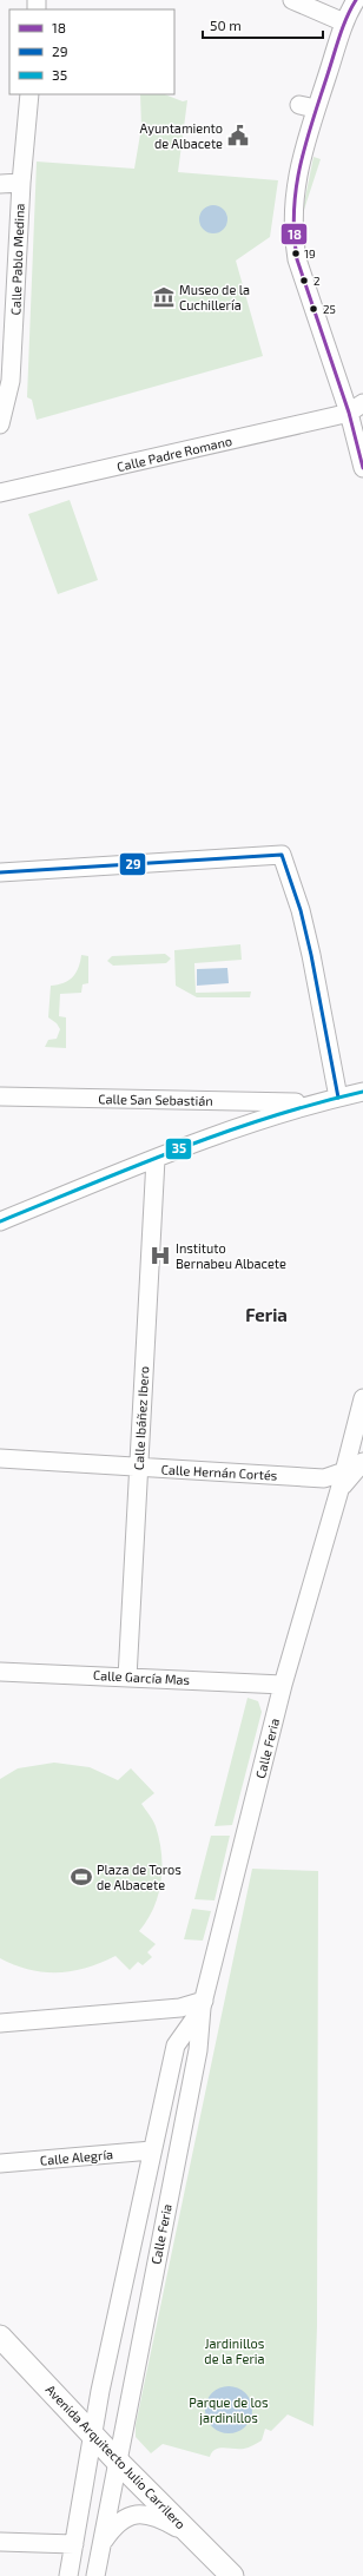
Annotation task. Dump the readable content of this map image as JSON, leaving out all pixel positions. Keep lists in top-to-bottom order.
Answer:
{
  "streets": {
    "street": [
      "Calle Pablo Medina",
      "Calle Padre Romano",
      "Calle San Sebastián",
      "Calle Ibáñez Ibero",
      "Calle Hernán Cortés",
      "Calle García Mas",
      "Calle Feria",
      "Calle Alegría",
      "Avenida Arquitecto Julio Carrilero"
    ]
  },
  "crossings": [
    ["Calle Ibáñez Ibero", "Calle Hernán Cortés"],
    ["Calle Ibáñez Ibero", "Calle García Mas"],
    ["Calle Hernán Cortés", "Calle Feria"],
    ["Calle García Mas", "Calle Feria"],
    ["Calle Feria", "Calle Alegría"],
    ["Calle Feria", "Avenida Arquitecto Julio Carrilero"]
  ],
  "districts": ["Feria"],
  "parks": ["Jardinillos de la Feria", "Parque de los jardinillos"],
  "places": {
    "public building": ["Ayuntamiento de Albacete"],
    "other": ["19", "2", "25"],
    "museum": ["Museo de la Cuchillería"],
    "hospital": ["Instituto Bernabeu Albacete"],
    "sports": ["Plaza de Toros de Albacete"]
  },
  "lines": ["transit line 18", "transit line 29", "transit line 35"],
  "legend": ["18", "29", "35"],
  "scale_bar": "50 m"
}
